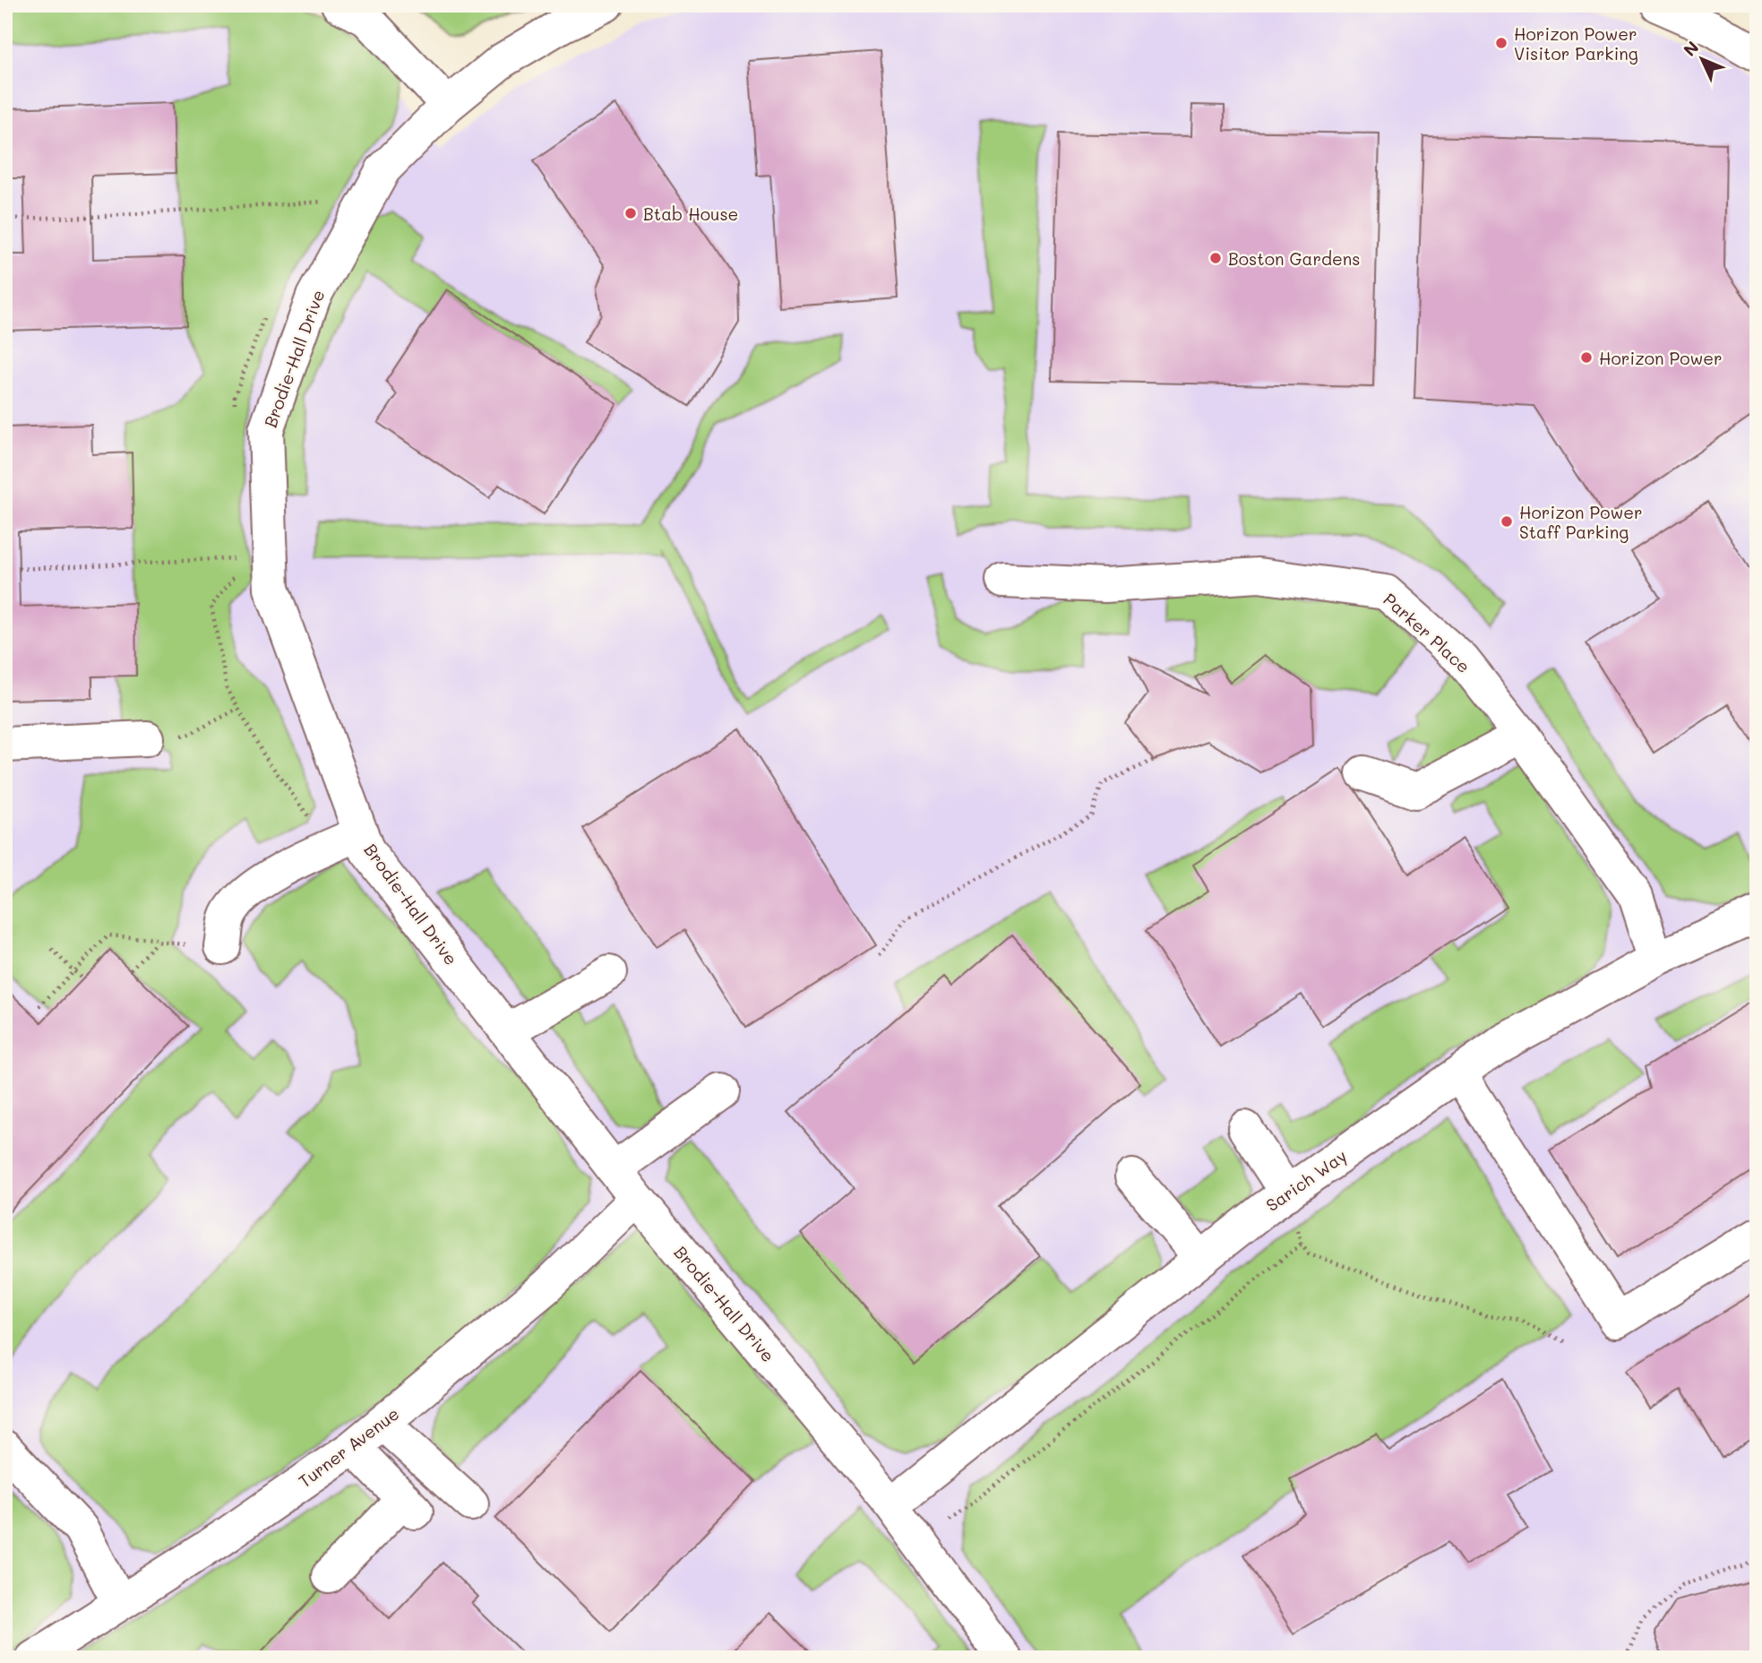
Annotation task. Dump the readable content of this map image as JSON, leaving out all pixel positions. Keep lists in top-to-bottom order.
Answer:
{
  "streets": {
    "street": [
      "Brodie-Hall Drive",
      "Parker Place",
      "Sarich Way",
      "Turner Avenue"
    ]
  },
  "crossings": [
    ["Brodie-Hall Drive", "Sarich Way"],
    ["Brodie-Hall Drive", "Turner Avenue"],
    ["Parker Place", "Sarich Way"]
  ],
  "places": [
    "Horizon Power Visitor Parking",
    "Btab House",
    "Boston Gardens",
    "Horizon Power",
    "Horizon Power Staff Parking"
  ],
  "north": "top left"
}
